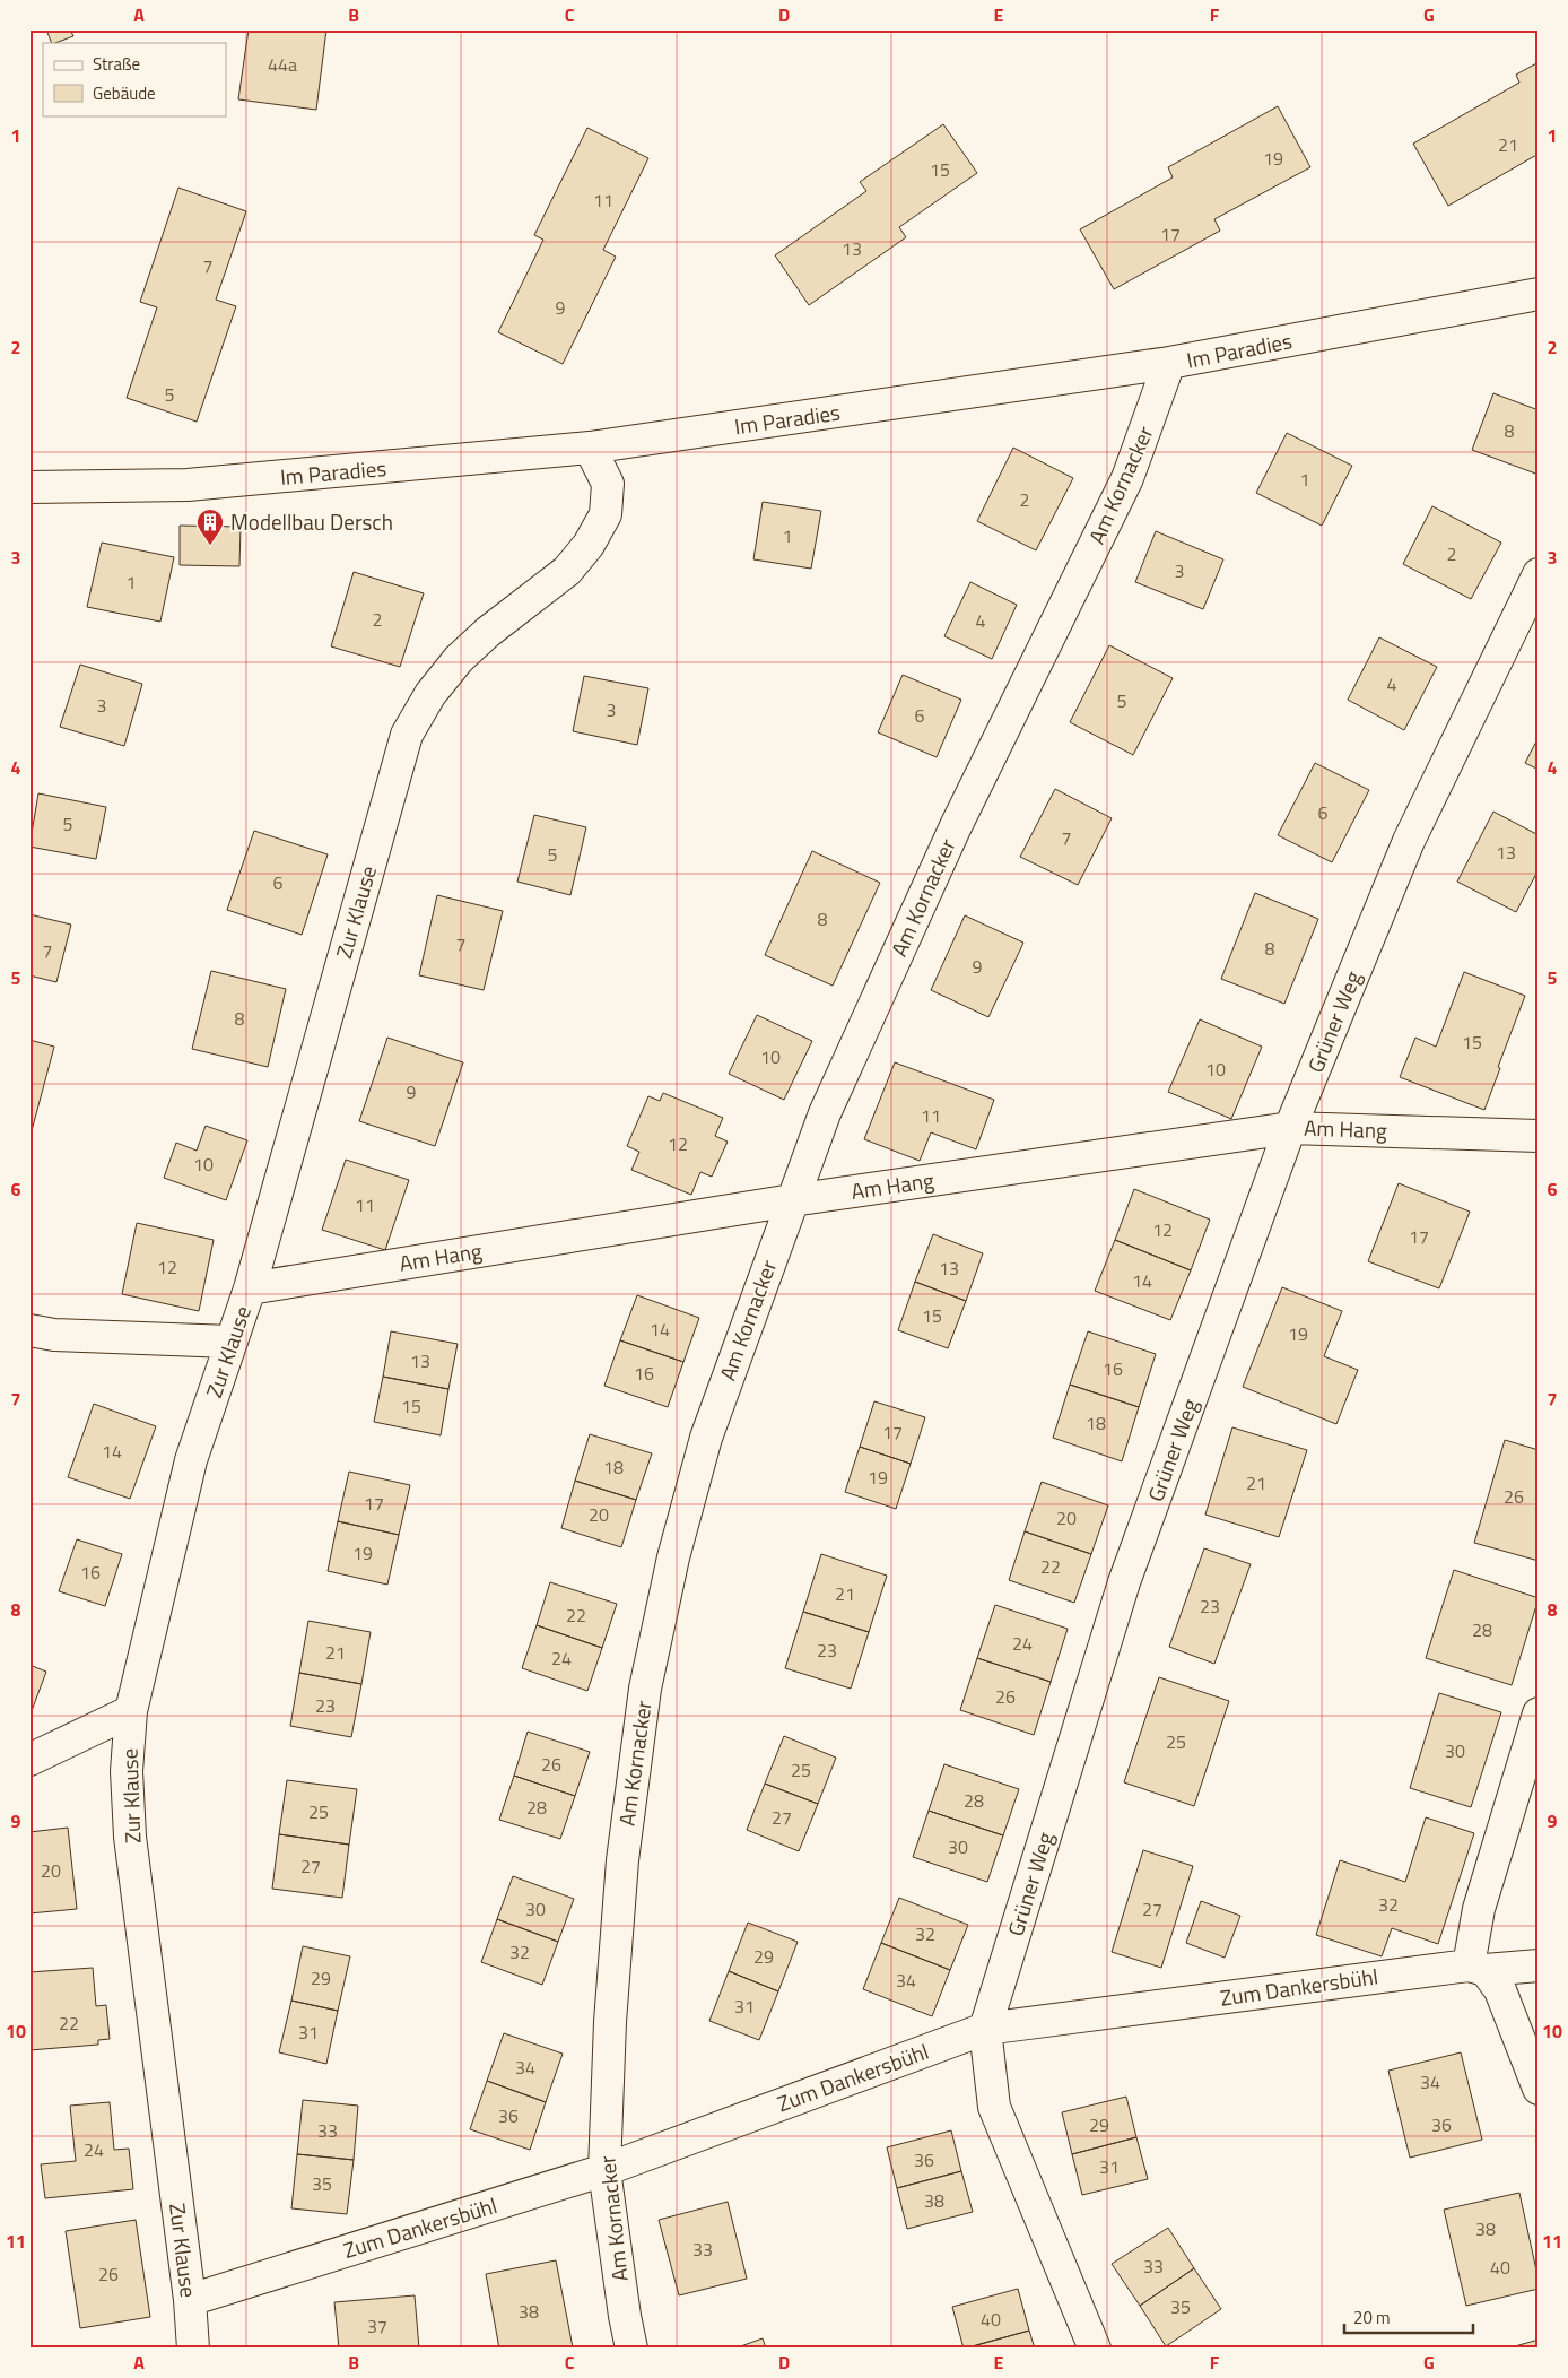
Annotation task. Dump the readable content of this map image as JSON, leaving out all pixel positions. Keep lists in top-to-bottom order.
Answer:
{
  "streets": {
    "street": [
      "Im Paradies",
      "Am Kornacker",
      "Zur Klause",
      "Grüner Weg",
      "Am Hang",
      "Zum Dankersbühl"
    ]
  },
  "crossings": [
    ["Im Paradies", "Am Kornacker"],
    ["Im Paradies", "Zur Klause"],
    ["Am Kornacker", "Am Hang"],
    ["Am Kornacker", "Zum Dankersbühl"],
    ["Zur Klause", "Am Hang"],
    ["Zur Klause", "Zum Dankersbühl"],
    ["Grüner Weg", "Am Hang"],
    ["Grüner Weg", "Zum Dankersbühl"]
  ],
  "places": {
    "building": ["Modellbau Dersch"]
  },
  "house_numbers": [
    "44a",
    "21",
    "19",
    "15",
    "11",
    "17",
    "13",
    "7",
    "9",
    "5",
    "8",
    "1",
    "2",
    "1",
    "2",
    "3",
    "1",
    "2",
    "4",
    "4",
    "5",
    "3",
    "3",
    "6",
    "6",
    "5",
    "7",
    "13",
    "5",
    "6",
    "8",
    "7",
    "8",
    "7",
    "9",
    "8",
    "15",
    "10",
    "10",
    "9",
    "11",
    "12",
    "10",
    "11",
    "12",
    "17",
    "12",
    "13",
    "14",
    "15",
    "14",
    "19",
    "13",
    "16",
    "16",
    "15",
    "18",
    "17",
    "14",
    "18",
    "19",
    "21",
    "26",
    "17",
    "20",
    "20",
    "19",
    "22",
    "16",
    "21",
    "23",
    "22",
    "28",
    "24",
    "23",
    "21",
    "24",
    "26",
    "23",
    "25",
    "30",
    "26",
    "25",
    "28",
    "28",
    "25",
    "27",
    "30",
    "27",
    "20",
    "32",
    "30",
    "27",
    "32",
    "32",
    "29",
    "29",
    "34",
    "31",
    "22",
    "31",
    "34",
    "34",
    "36",
    "29",
    "36",
    "33",
    "24",
    "36",
    "31",
    "35",
    "38",
    "38",
    "33",
    "33",
    "40",
    "26",
    "35",
    "38",
    "40",
    "37"
  ],
  "legend": ["Straße", "Gebäude"],
  "scale_bar": "20 m",
  "grid": {
    "columns": [
      "A",
      "B",
      "C",
      "D",
      "E",
      "F",
      "G"
    ],
    "rows": [
      "1",
      "2",
      "3",
      "4",
      "5",
      "6",
      "7",
      "8",
      "9",
      "10",
      "11"
    ]
  }
}
